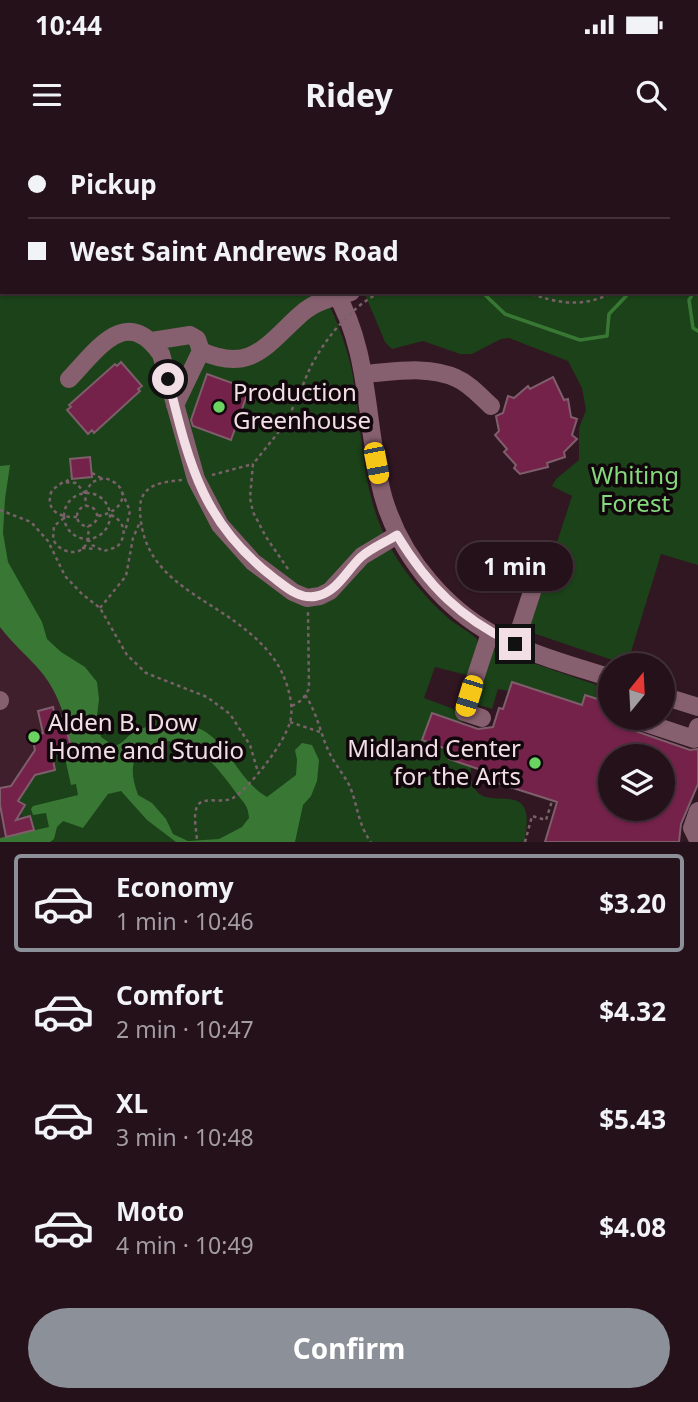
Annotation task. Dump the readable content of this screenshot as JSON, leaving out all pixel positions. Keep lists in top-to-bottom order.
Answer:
{
  "parks": ["Whiting Forest"],
  "places": ["Production Greenhouse", "Alden B. Dow Home and Studio", "Midland Center for the Arts"],
  "north": "top",
  "page": {
    "status": "10:44",
    "header": "Ridey",
    "banner": ["Pickup", "West Saint Andrews Road"],
    "bubble": "1 min",
    "list": [
      {
        "name": "Economy",
        "note": "1 min · 10:46",
        "value": "$3.20"
      },
      {
        "name": "Comfort",
        "note": "2 min · 10:47",
        "value": "$4.32"
      },
      {
        "name": "XL",
        "note": "3 min · 10:48",
        "value": "$5.43"
      },
      {
        "name": "Moto",
        "note": "4 min · 10:49",
        "value": "$4.08"
      }
    ],
    "buttons": "Confirm"
  }
}
